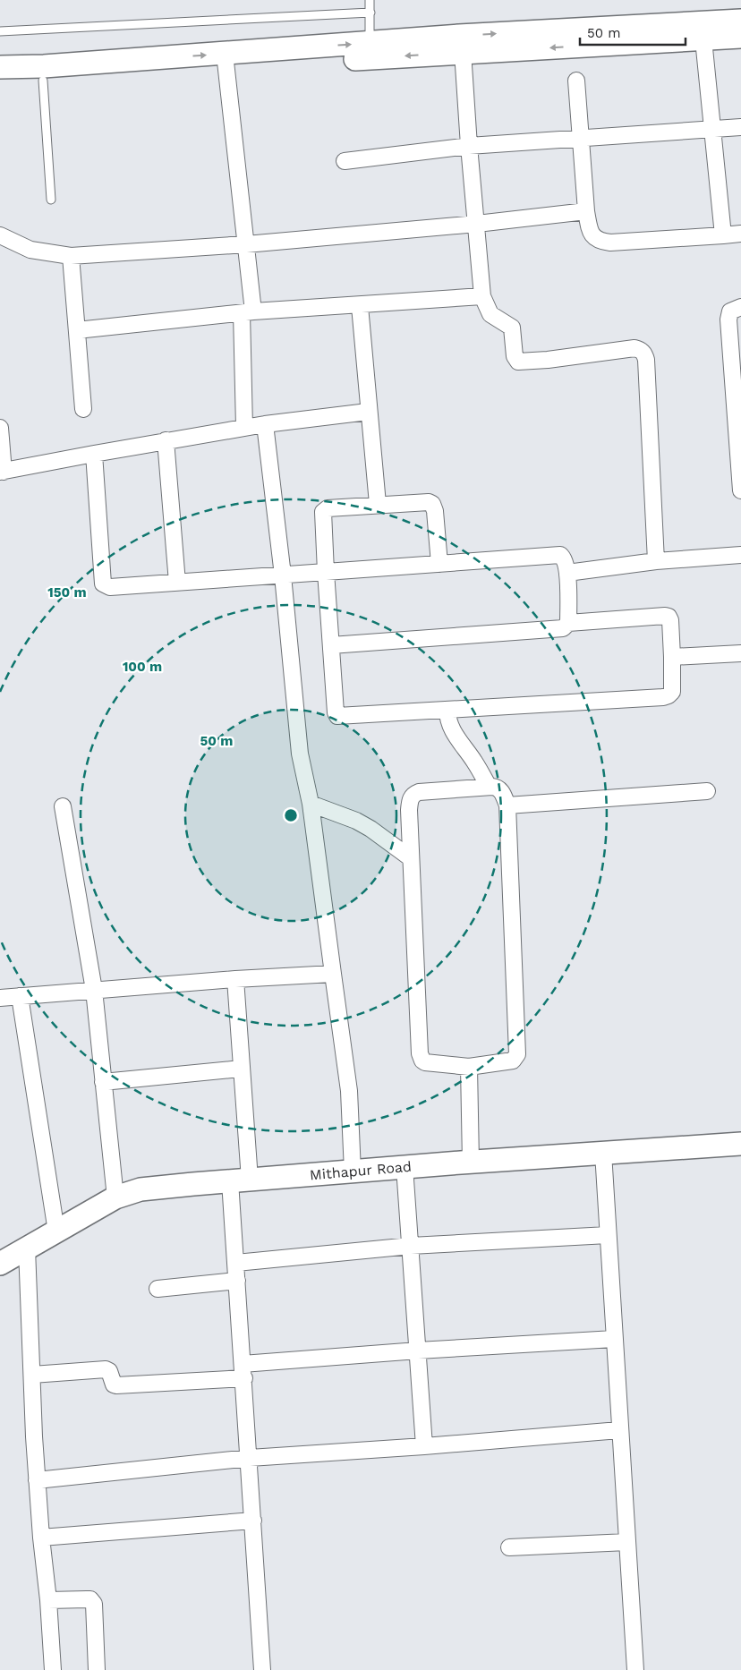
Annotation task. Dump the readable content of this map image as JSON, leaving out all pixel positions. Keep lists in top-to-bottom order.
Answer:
{
  "streets": {
    "street": ["Mithapur Road"]
  },
  "scale_bar": "50 m",
  "rings": ["150 m", "100 m", "50 m"]
}
